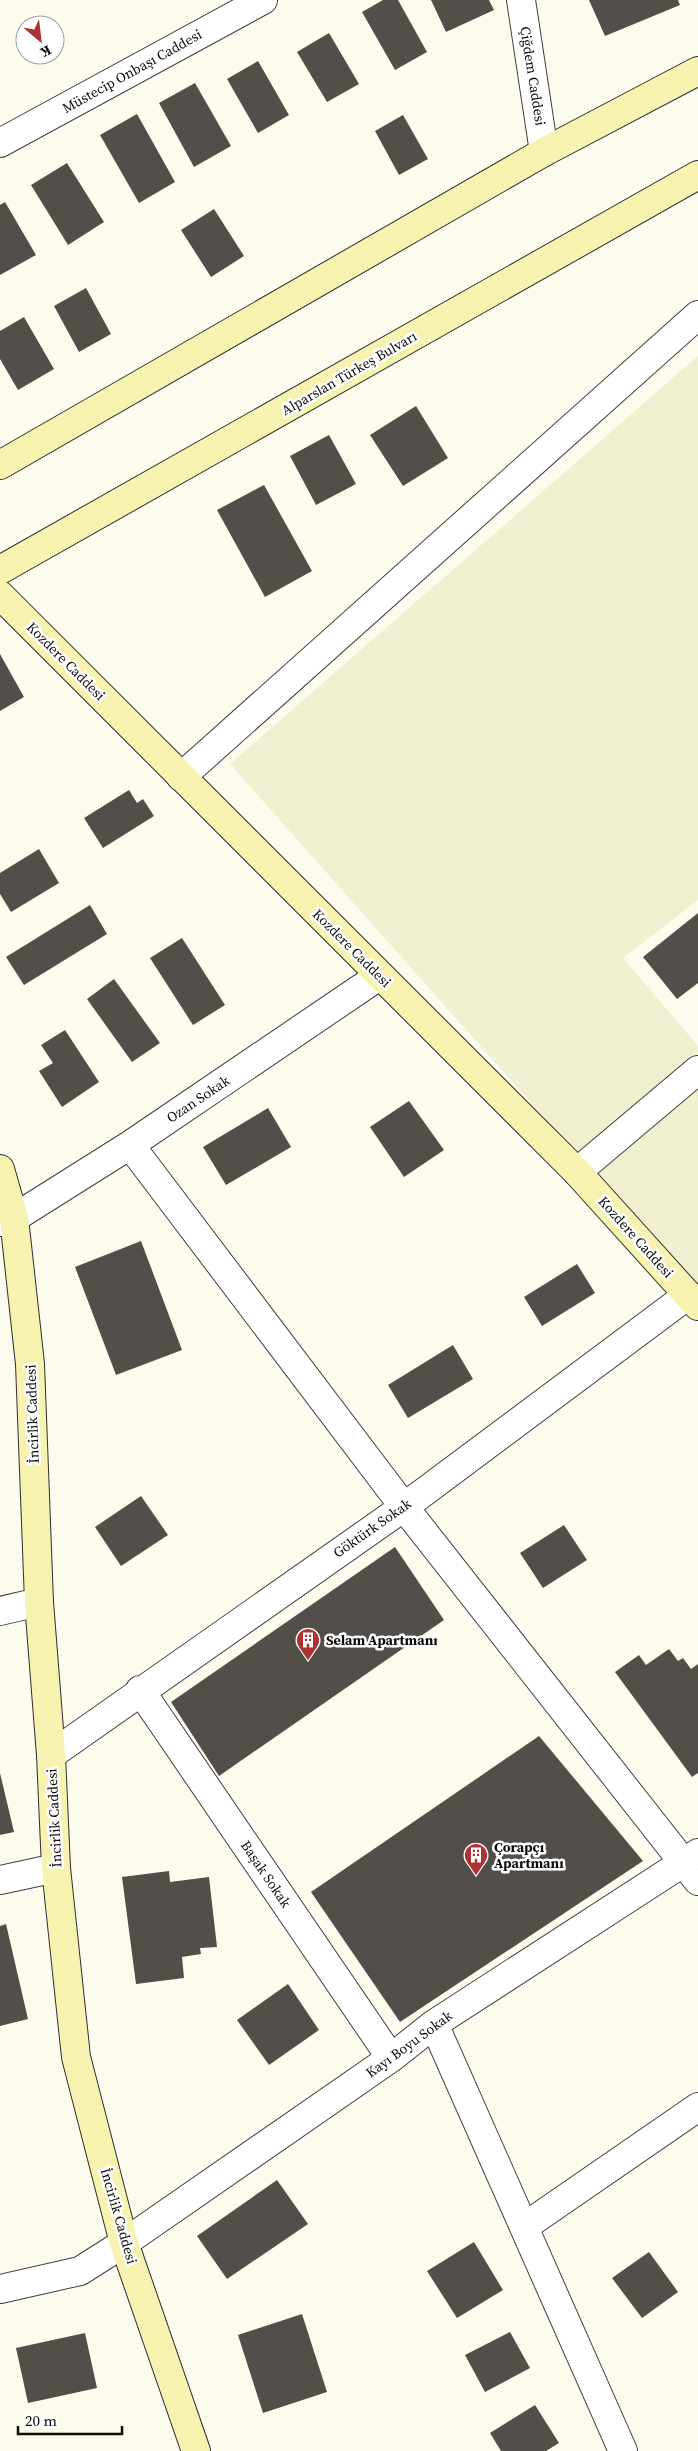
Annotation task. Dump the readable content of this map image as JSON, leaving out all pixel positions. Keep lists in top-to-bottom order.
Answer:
{
  "streets": {
    "street": [
      "Müstecip Onbaşı Caddesi",
      "Çiğdem Caddesi",
      "Alparslan Türkeş Bulvarı",
      "Kozdere Caddesi",
      "Ozan Sokak",
      "İncirlik Caddesi",
      "Göktürk Sokak",
      "Başak Sokak",
      "Kayı Boyu Sokak"
    ]
  },
  "crossings": [
    ["Kozdere Caddesi", "Ozan Sokak"],
    ["Kozdere Caddesi", "Göktürk Sokak"],
    ["Ozan Sokak", "İncirlik Caddesi"],
    ["İncirlik Caddesi", "Göktürk Sokak"],
    ["İncirlik Caddesi", "Kayı Boyu Sokak"],
    ["Göktürk Sokak", "Başak Sokak"],
    ["Başak Sokak", "Kayı Boyu Sokak"]
  ],
  "places": {
    "building": ["Selam Apartmanı", "Çorapçı Apartmanı"]
  },
  "scale_bar": "20 m",
  "north": "bottom right"
}
